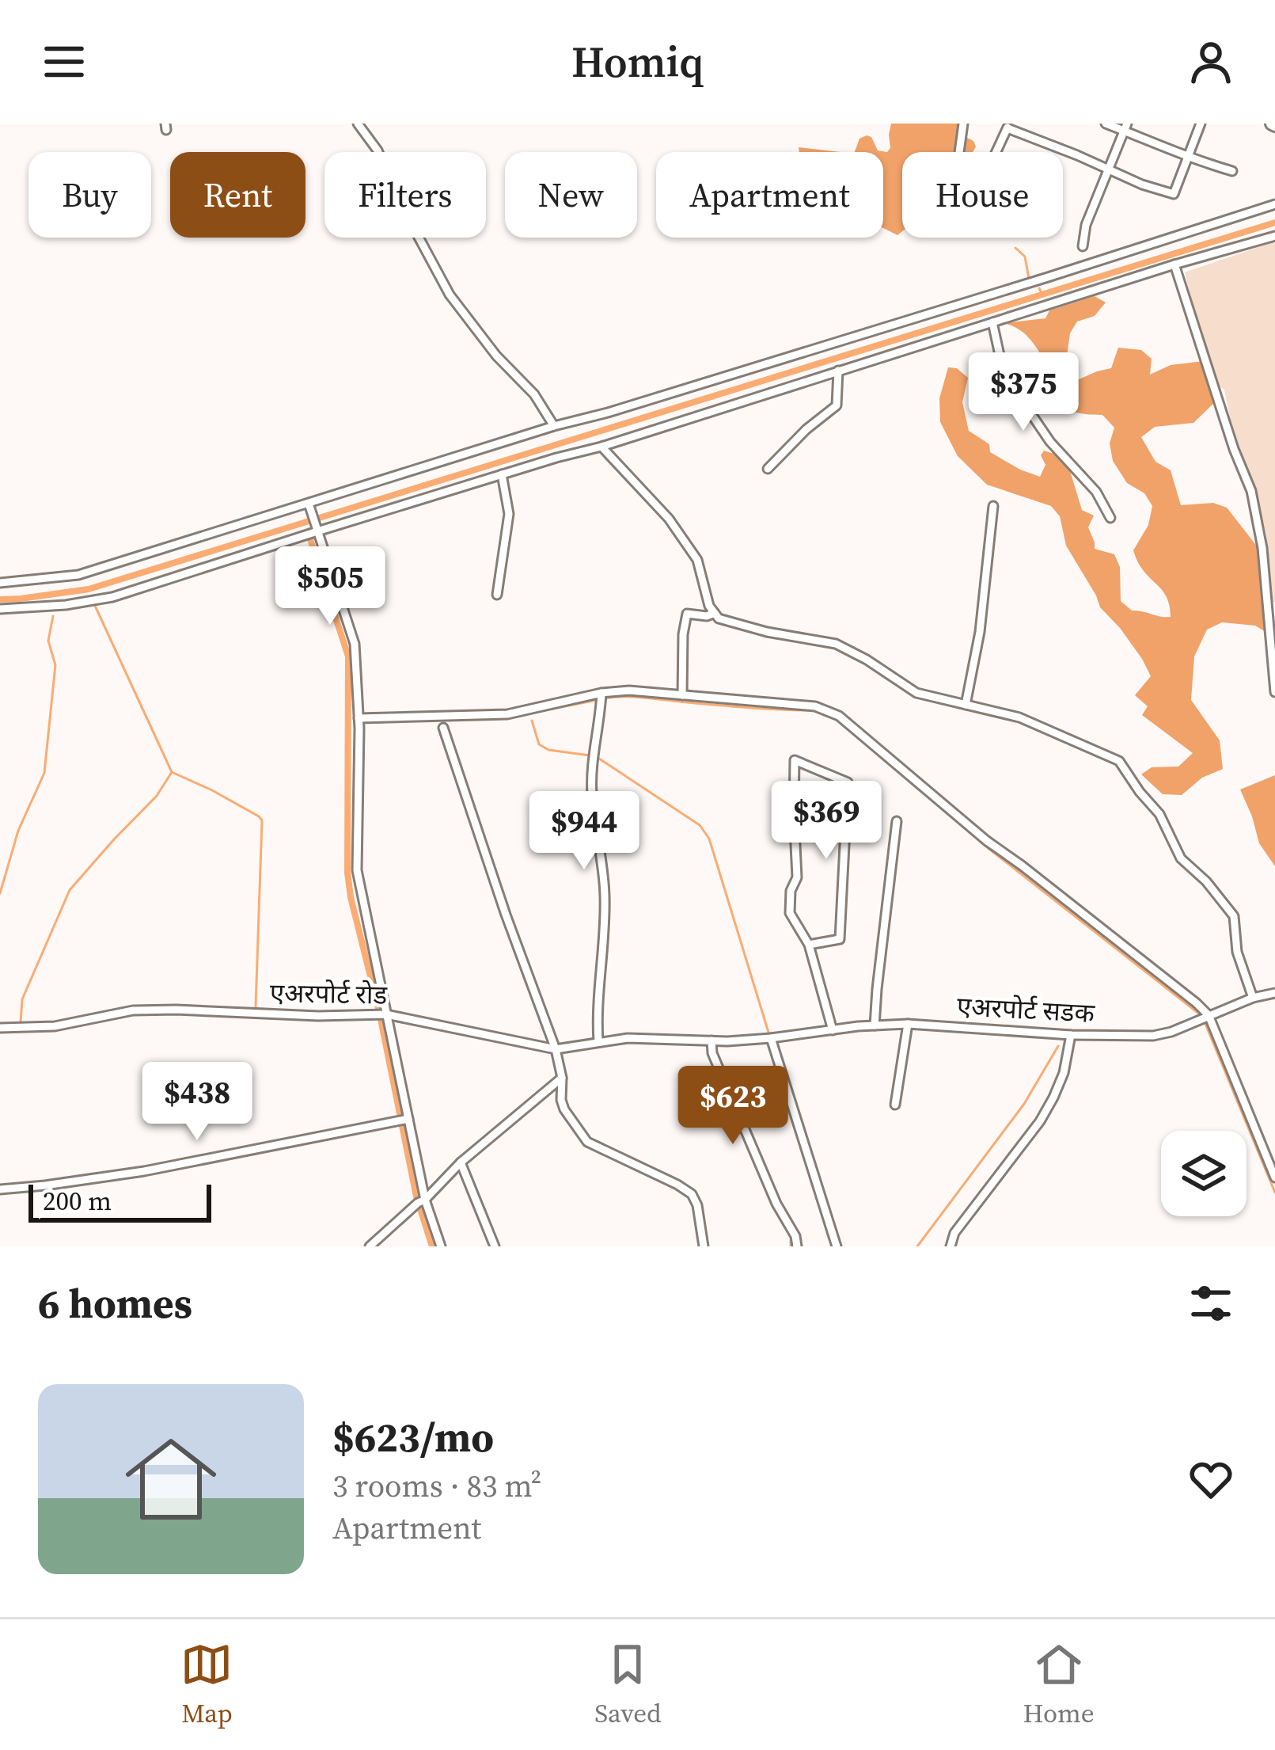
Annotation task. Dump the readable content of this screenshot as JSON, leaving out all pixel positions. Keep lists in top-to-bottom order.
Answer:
{
  "streets": {
    "street": ["एअरपोर्ट रोड", "एअरपोर्ट सडक"]
  },
  "crossings": [
    ["एअरपोर्ट रोड", "एअरपोर्ट सडक"]
  ],
  "scale_bar": "200 m",
  "page": {
    "header": "Homiq",
    "chip": [
      "Buy",
      "Rent",
      "Filters",
      "New",
      "Apartment",
      "House"
    ],
    "price": [
      "$375",
      "$505",
      "$369",
      "$944",
      "$438",
      "$623"
    ],
    "scale": "200 m",
    "heading": "6 homes",
    "list": [
      {
        "name": "$623/mo",
        "note": "3 rooms · 83 m² · Apartment"
      }
    ],
    "tabs": ["Map", "Saved", "Home"]
  }
}
